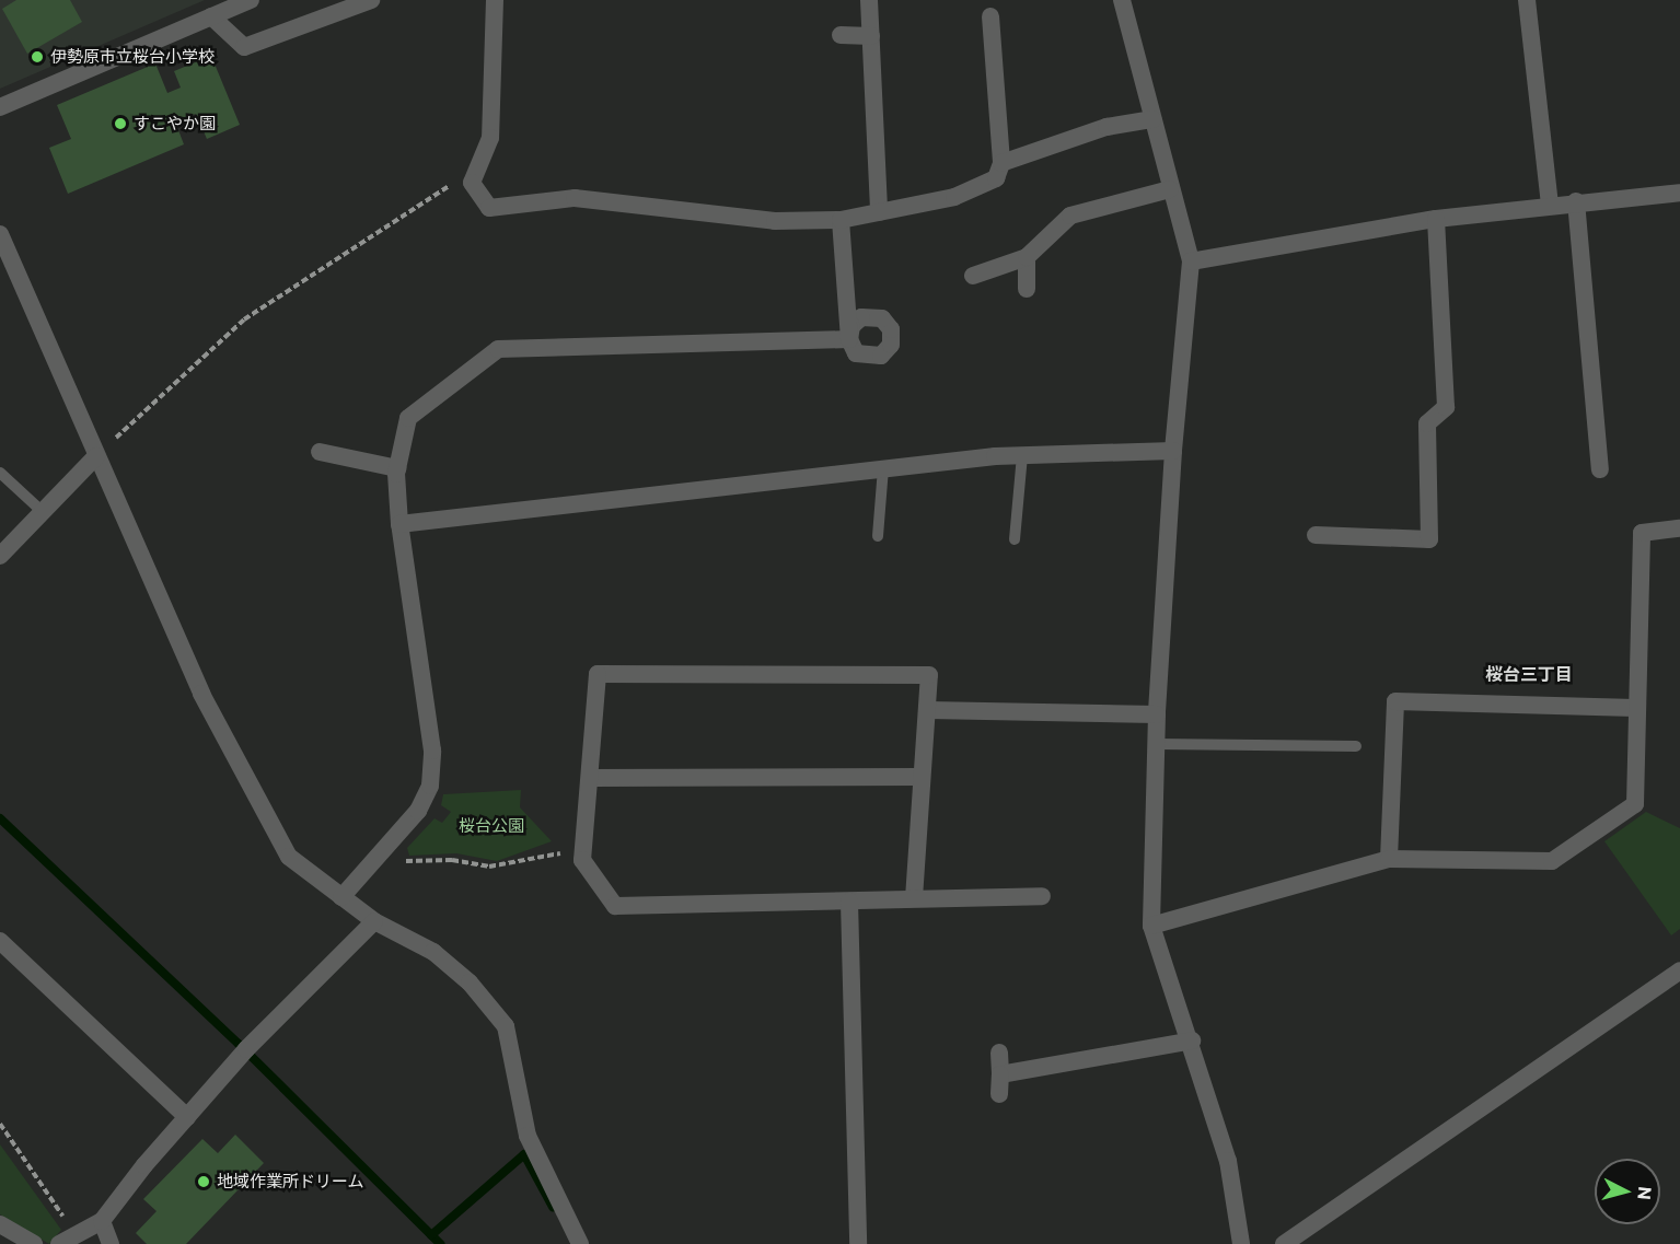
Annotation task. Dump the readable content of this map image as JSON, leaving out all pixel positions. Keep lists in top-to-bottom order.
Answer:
{
  "districts": ["桜台三丁目"],
  "parks": ["桜台公園"],
  "places": ["伊勢原市立桜台小学校", "すこやか園", "地域作業所ドリーム"],
  "north": "right"
}
